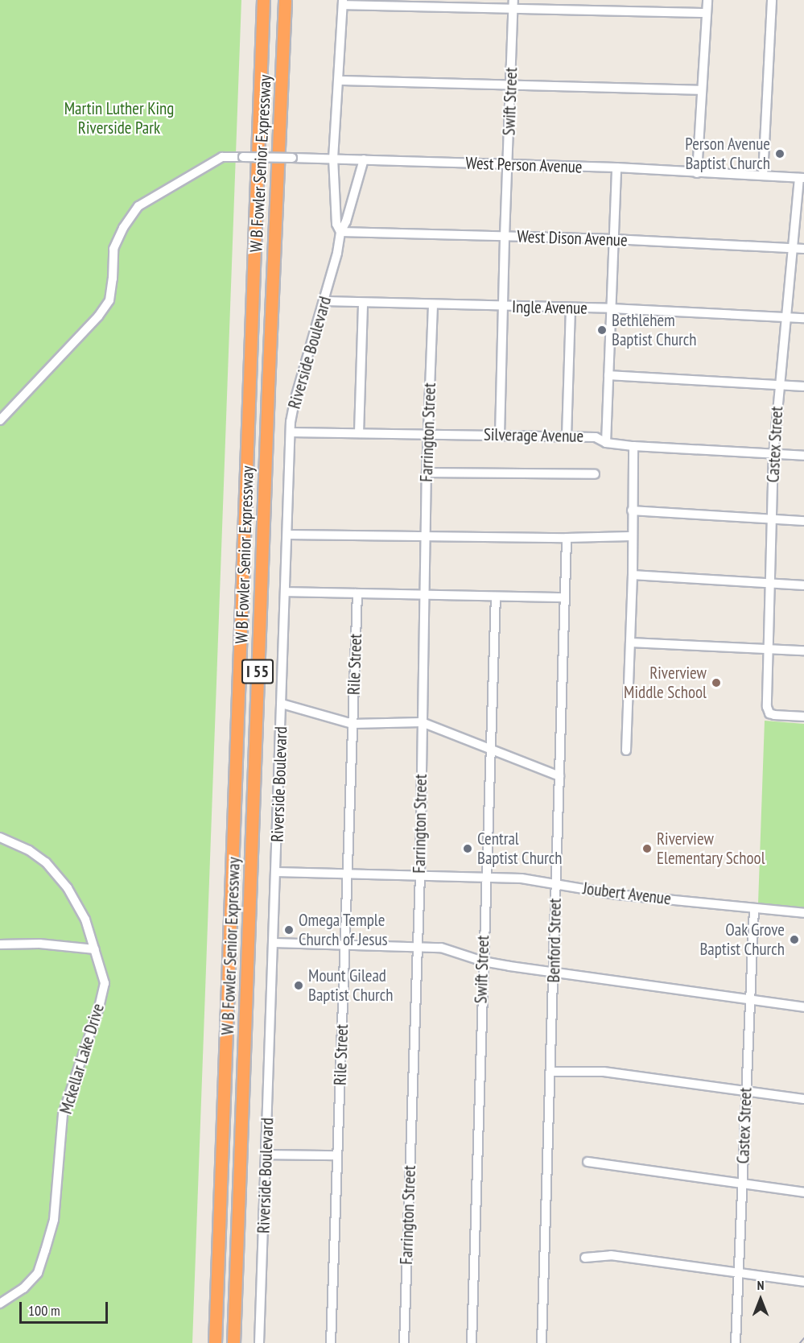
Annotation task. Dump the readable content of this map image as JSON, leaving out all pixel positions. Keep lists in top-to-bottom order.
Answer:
{
  "streets": {
    "highway": ["W B Fowler Senior Expressway", "I 55"],
    "street": [
      "Swift Street",
      "West Person Avenue",
      "West Dison Avenue",
      "Ingle Avenue",
      "Riverside Boulevard",
      "Farrington Street",
      "Silverage Avenue",
      "Castex Street",
      "Rile Street",
      "Joubert Avenue",
      "Benford Street",
      "Mckellar Lake Drive"
    ]
  },
  "crossings": [
    ["Swift Street", "West Person Avenue"],
    ["Swift Street", "West Dison Avenue"],
    ["Swift Street", "Ingle Avenue"],
    ["Swift Street", "Silverage Avenue"],
    ["Swift Street", "Joubert Avenue"],
    ["West Person Avenue", "Riverside Boulevard"],
    ["West Person Avenue", "Castex Street"],
    ["West Dison Avenue", "Riverside Boulevard"],
    ["West Dison Avenue", "Castex Street"],
    ["Ingle Avenue", "Riverside Boulevard"],
    ["Ingle Avenue", "Farrington Street"],
    ["Ingle Avenue", "Castex Street"],
    ["Riverside Boulevard", "Silverage Avenue"],
    ["Riverside Boulevard", "Joubert Avenue"],
    ["Farrington Street", "Silverage Avenue"],
    ["Farrington Street", "Joubert Avenue"],
    ["Silverage Avenue", "Castex Street"],
    ["Castex Street", "Joubert Avenue"],
    ["Rile Street", "Joubert Avenue"],
    ["Joubert Avenue", "Benford Street"]
  ],
  "parks": ["Martin Luther King Riverside Park"],
  "places": [
    "Person Avenue Baptist Church",
    "Bethlehem Baptist Church",
    "Riverview Middle School",
    "Central Baptist Church",
    "Riverview Elementary School",
    "Omega Temple Church of Jesus",
    "Oak Grove Baptist Church",
    "Mount Gilead Baptist Church"
  ],
  "scale_bar": "100 m",
  "north": "top"
}
